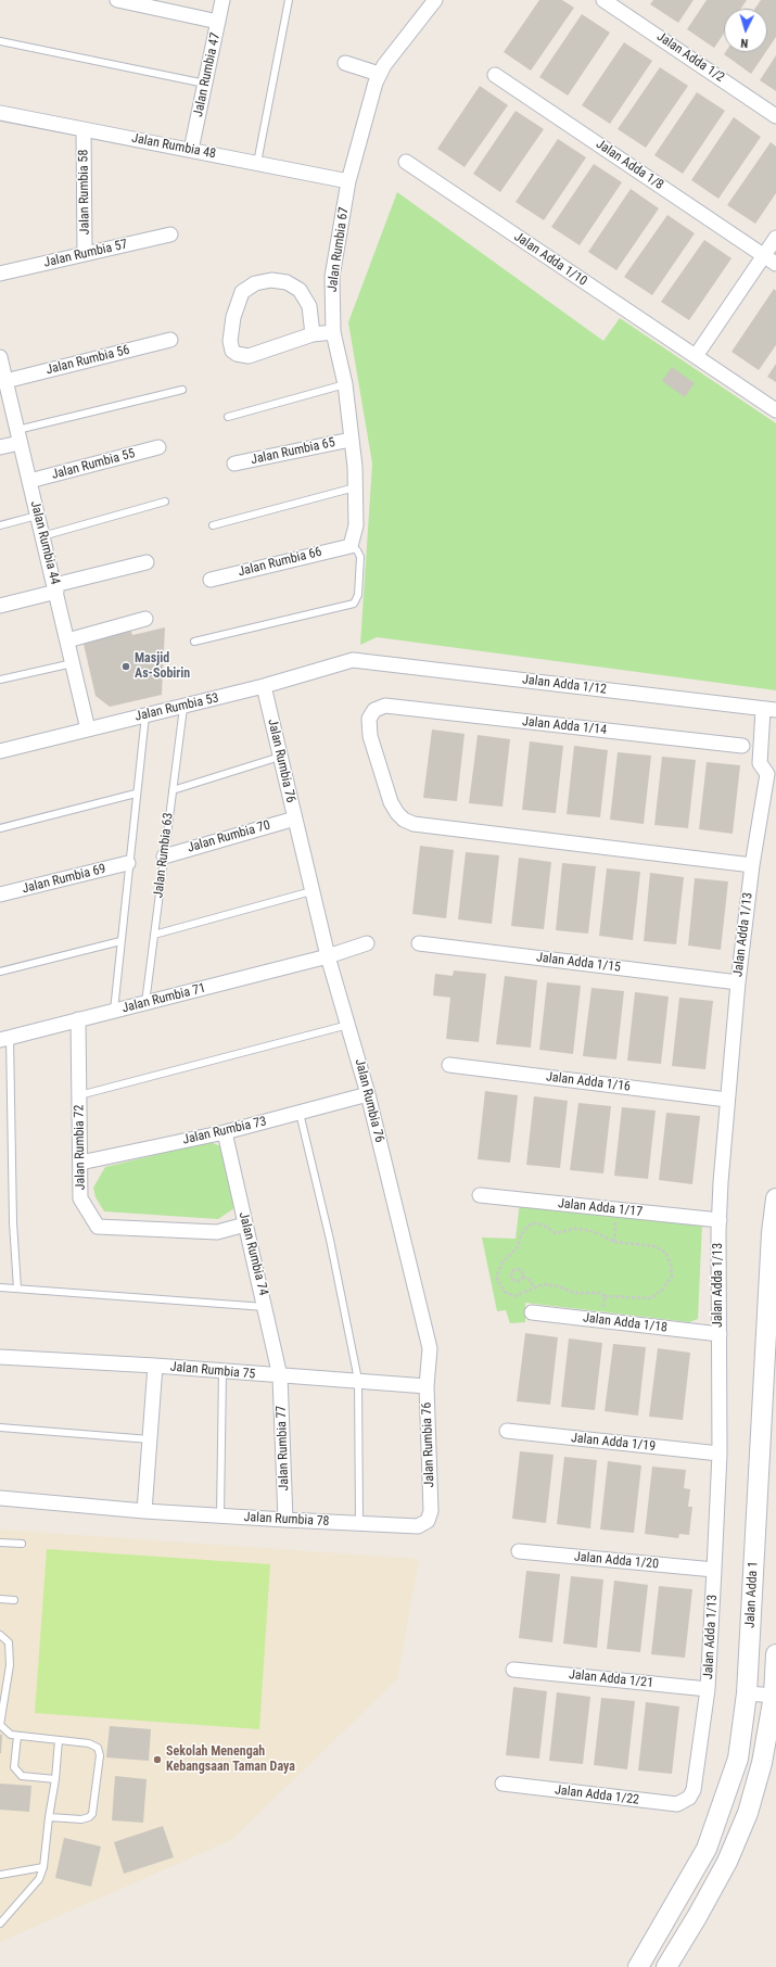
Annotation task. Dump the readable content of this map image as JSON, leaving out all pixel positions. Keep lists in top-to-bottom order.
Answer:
{
  "streets": {
    "street": [
      "Jalan Adda 1/2",
      "Jalan Rumbia 47",
      "Jalan Rumbia 48",
      "Jalan Adda 1/8",
      "Jalan Rumbia 58",
      "Jalan Rumbia 67",
      "Jalan Rumbia 57",
      "Jalan Adda 1/10",
      "Jalan Rumbia 56",
      "Jalan Rumbia 65",
      "Jalan Rumbia 55",
      "Jalan Rumbia 44",
      "Jalan Rumbia 66",
      "Jalan Adda 1/12",
      "Jalan Rumbia 53",
      "Jalan Adda 1/14",
      "Jalan Rumbia 76",
      "Jalan Rumbia 70",
      "Jalan Rumbia 69",
      "Jalan Adda 1/13",
      "Jalan Adda 1/15",
      "Jalan Rumbia 71",
      "Jalan Adda 1/16",
      "Jalan Rumbia 73",
      "Jalan Rumbia 72",
      "Jalan Adda 1/17",
      "Jalan Rumbia 74",
      "Jalan Adda 1/18",
      "Jalan Rumbia 75",
      "Jalan Adda 1/19",
      "Jalan Rumbia 77",
      "Jalan Rumbia 78",
      "Jalan Adda 1/20",
      "Jalan Adda 1",
      "Jalan Adda 1/21",
      "Jalan Adda 1/22"
    ],
    "lane": ["Jalan Rumbia 63"]
  },
  "crossings": [
    ["Jalan Rumbia 47", "Jalan Rumbia 48"],
    ["Jalan Rumbia 48", "Jalan Rumbia 58"],
    ["Jalan Rumbia 48", "Jalan Rumbia 67"],
    ["Jalan Rumbia 58", "Jalan Rumbia 57"],
    ["Jalan Rumbia 67", "Jalan Rumbia 65"],
    ["Jalan Rumbia 67", "Jalan Rumbia 66"],
    ["Jalan Rumbia 56", "Jalan Rumbia 44"],
    ["Jalan Rumbia 55", "Jalan Rumbia 44"],
    ["Jalan Rumbia 44", "Jalan Rumbia 53"],
    ["Jalan Adda 1/12", "Jalan Rumbia 53"],
    ["Jalan Rumbia 53", "Jalan Rumbia 76"],
    ["Jalan Rumbia 53", "Jalan Rumbia 63"],
    ["Jalan Adda 1/14", "Jalan Adda 1/13"],
    ["Jalan Rumbia 76", "Jalan Rumbia 70"],
    ["Jalan Rumbia 76", "Jalan Rumbia 71"],
    ["Jalan Rumbia 76", "Jalan Rumbia 73"],
    ["Jalan Rumbia 76", "Jalan Rumbia 75"],
    ["Jalan Rumbia 76", "Jalan Rumbia 78"],
    ["Jalan Rumbia 70", "Jalan Rumbia 63"],
    ["Jalan Rumbia 63", "Jalan Rumbia 71"],
    ["Jalan Adda 1/13", "Jalan Adda 1/15"],
    ["Jalan Adda 1/13", "Jalan Adda 1/16"],
    ["Jalan Adda 1/13", "Jalan Adda 1/17"],
    ["Jalan Adda 1/13", "Jalan Adda 1/18"],
    ["Jalan Adda 1/13", "Jalan Adda 1/19"],
    ["Jalan Adda 1/13", "Jalan Adda 1/20"],
    ["Jalan Adda 1/13", "Jalan Adda 1/21"],
    ["Jalan Adda 1/13", "Jalan Adda 1/22"],
    ["Jalan Rumbia 71", "Jalan Rumbia 72"],
    ["Jalan Rumbia 73", "Jalan Rumbia 72"],
    ["Jalan Rumbia 73", "Jalan Rumbia 74"],
    ["Jalan Rumbia 72", "Jalan Rumbia 74"],
    ["Jalan Rumbia 74", "Jalan Rumbia 75"],
    ["Jalan Rumbia 74", "Jalan Rumbia 77"],
    ["Jalan Rumbia 75", "Jalan Rumbia 77"],
    ["Jalan Rumbia 77", "Jalan Rumbia 78"]
  ],
  "places": ["Masjid As-Sobirin", "Sekolah Menengah Kebangsaan Taman Daya"],
  "north": "bottom"
}
